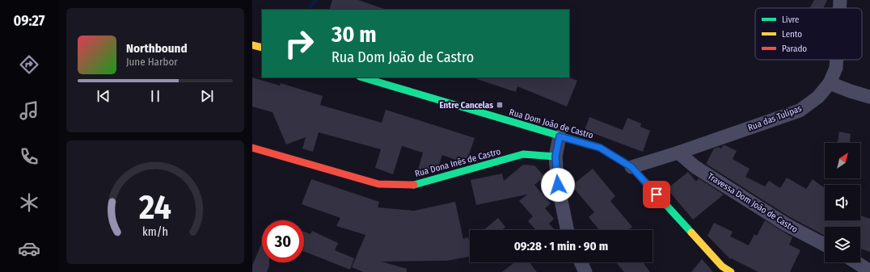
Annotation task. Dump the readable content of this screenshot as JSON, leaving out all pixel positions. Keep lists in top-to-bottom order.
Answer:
{
  "streets": {
    "main road": ["Rua Dom João de Castro", "Rua Dona Inês de Castro"],
    "street": ["Rua das Tulipas", "Travessa Dom João de Castro"]
  },
  "crossings": [
    ["Rua das Tulipas", "Rua Dom João de Castro"],
    ["Rua das Tulipas", "Travessa Dom João de Castro"]
  ],
  "places": {
    "transit": ["Entre Cancelas"]
  },
  "legend": ["Livre", "Lento", "Parado"],
  "north": "top right",
  "page": {
    "tabs": "09:27",
    "turn": ["30 m", "Rua Dom João de Castro"],
    "song": ["Northbound", "June Harbor"],
    "limit": "30",
    "trip": "09:28 · 1 min · 90 m",
    "gauge": ["24", "km/h"]
  }
}
